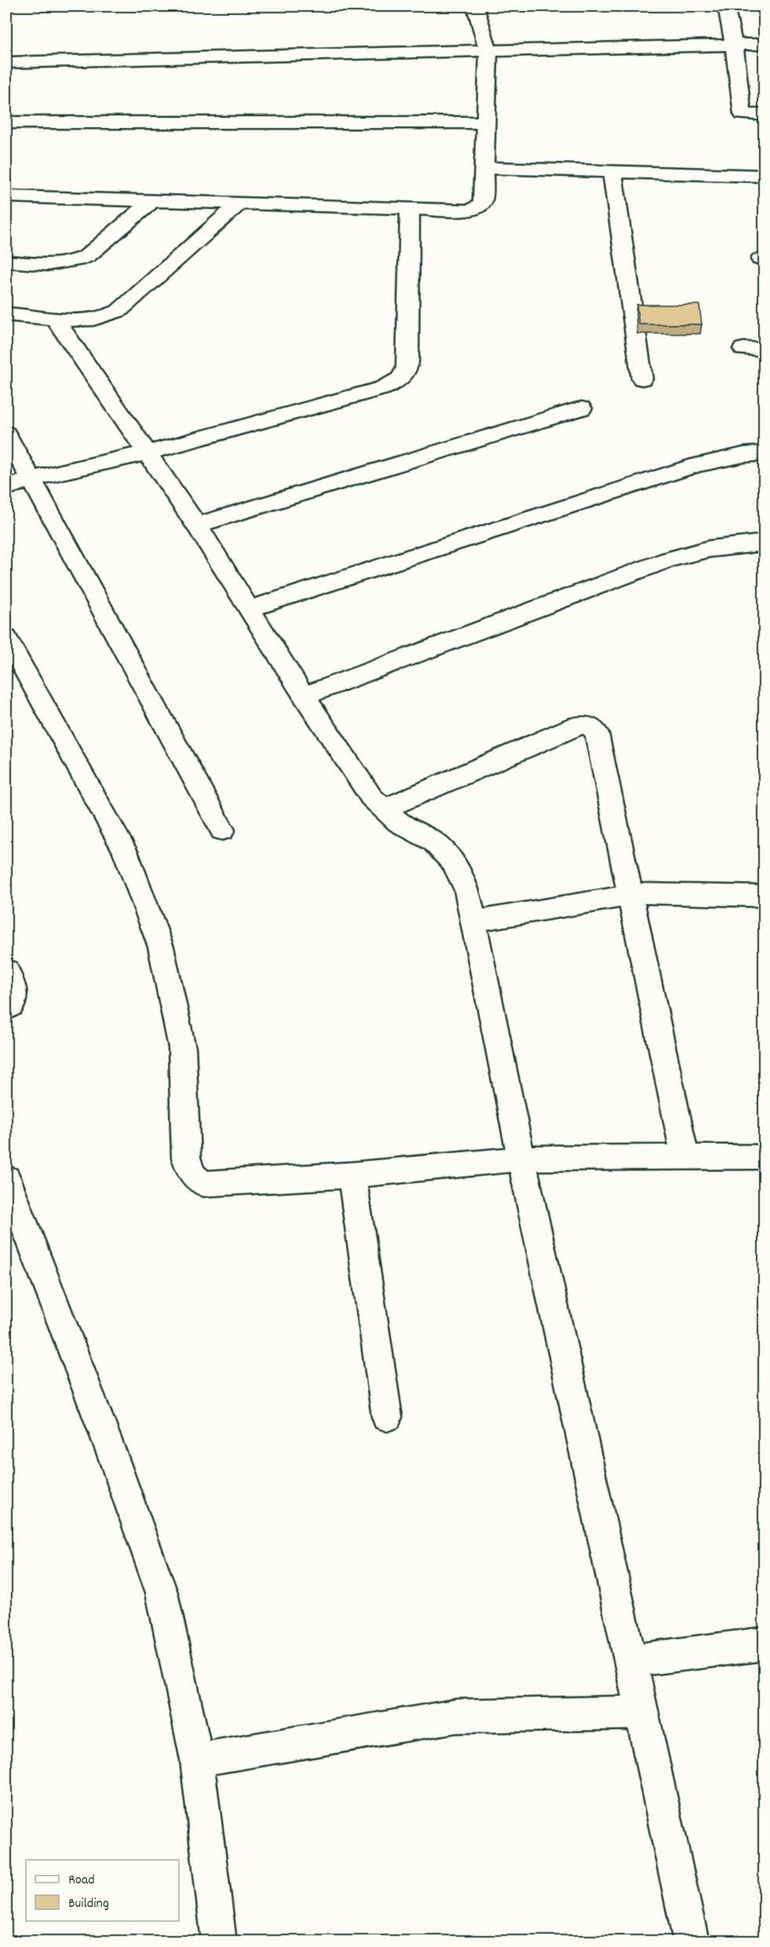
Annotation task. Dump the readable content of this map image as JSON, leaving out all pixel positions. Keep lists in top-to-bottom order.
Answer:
{
  "legend": ["Road", "Building"]
}
